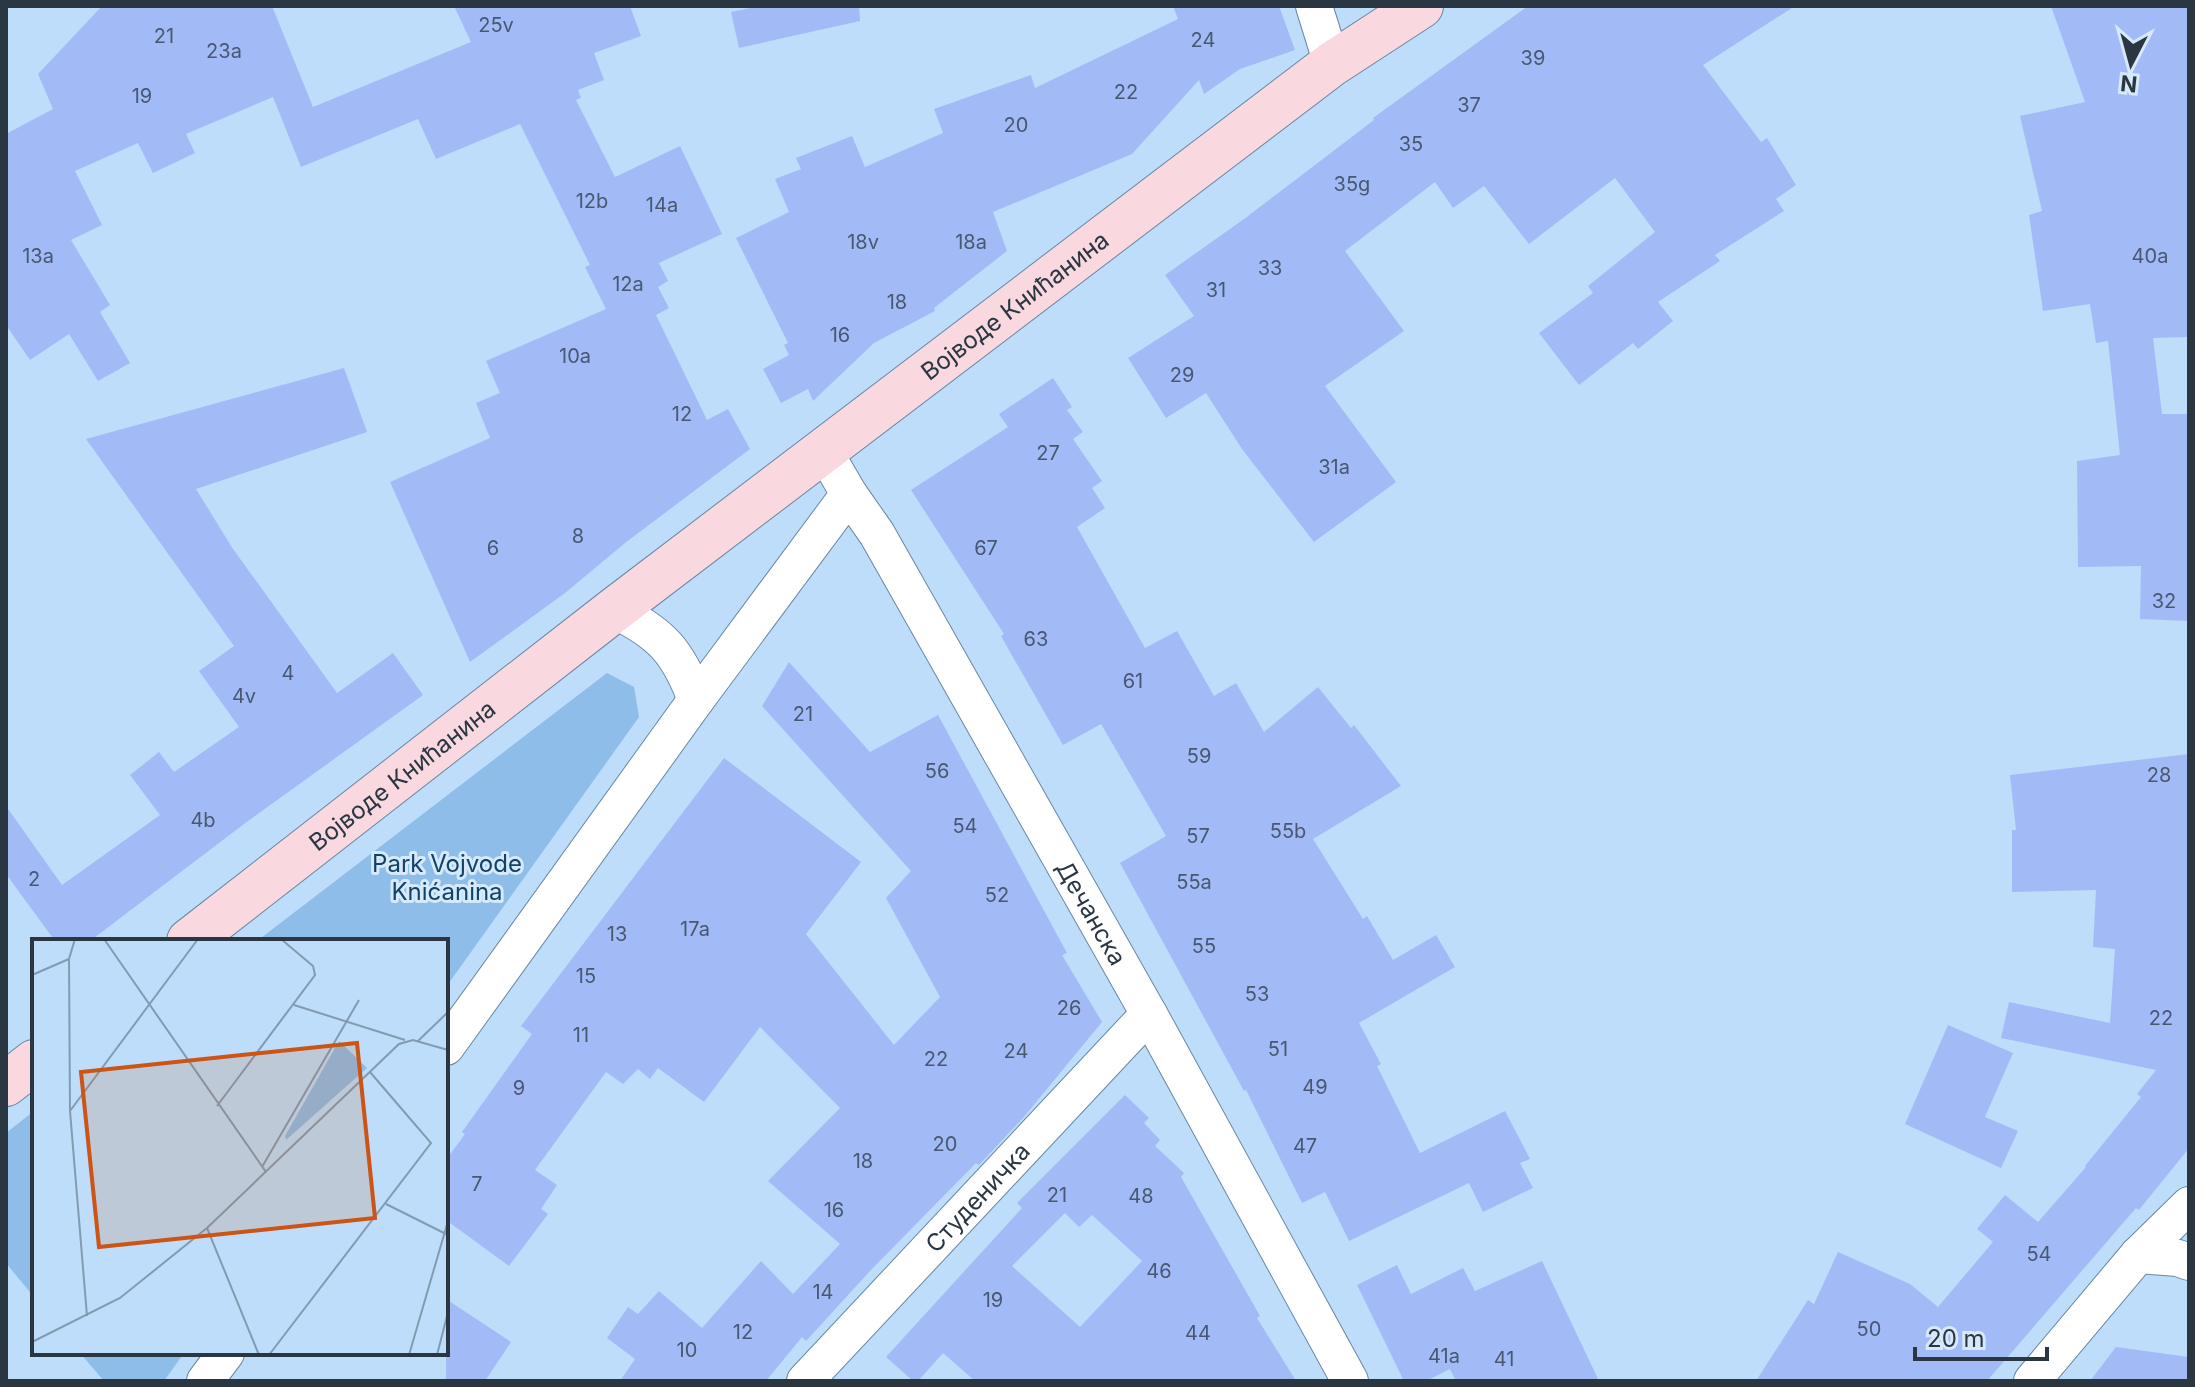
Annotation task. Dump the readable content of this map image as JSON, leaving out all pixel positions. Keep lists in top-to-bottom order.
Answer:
{
  "streets": {
    "street": ["Војводе Книћанина", "Дечанска", "Студеничка"]
  },
  "crossings": [
    ["Војводе Книћанина", "Дечанска"],
    ["Дечанска", "Студеничка"]
  ],
  "parks": ["Park Vojvode Knićanina"],
  "house_numbers": [
    "25v",
    "21",
    "24",
    "23a",
    "39",
    "22",
    "19",
    "37",
    "20",
    "35",
    "35g",
    "12b",
    "14a",
    "18v",
    "18a",
    "13a",
    "40a",
    "33",
    "12a",
    "31",
    "18",
    "16",
    "10a",
    "29",
    "12",
    "27",
    "31a",
    "8",
    "6",
    "67",
    "32",
    "63",
    "4",
    "61",
    "4v",
    "21",
    "59",
    "56",
    "28",
    "4b",
    "54",
    "55b",
    "57",
    "2",
    "55a",
    "52",
    "17a",
    "13",
    "55",
    "15",
    "53",
    "26",
    "22",
    "11",
    "51",
    "24",
    "22",
    "49",
    "9",
    "20",
    "47",
    "18",
    "7",
    "21",
    "48",
    "16",
    "54",
    "46",
    "14",
    "19",
    "50",
    "12",
    "44",
    "10",
    "41a",
    "41"
  ],
  "scale_bar": "20 m",
  "north": "bottom"
}
